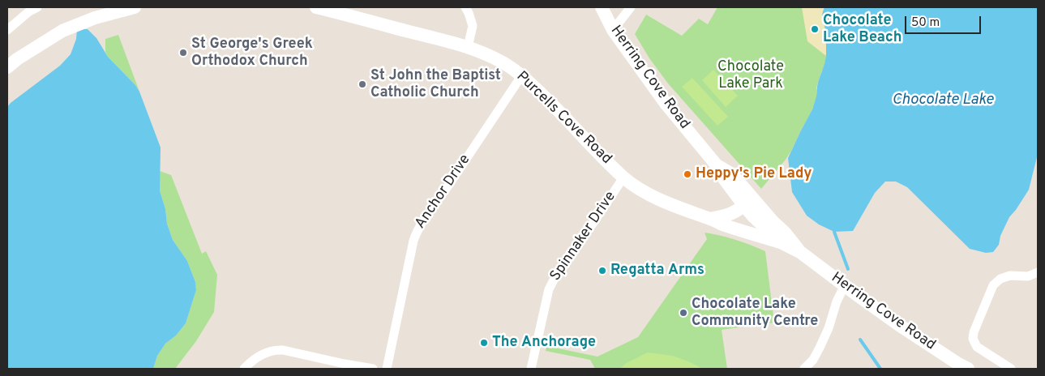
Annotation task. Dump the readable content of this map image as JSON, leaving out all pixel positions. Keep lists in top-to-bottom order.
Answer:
{
  "streets": {
    "main road": ["Herring Cove Road", "Purcells Cove Road"],
    "street": ["Anchor Drive", "Spinnaker Drive"]
  },
  "crossings": [
    ["Herring Cove Road", "Purcells Cove Road"],
    ["Purcells Cove Road", "Anchor Drive"],
    ["Purcells Cove Road", "Spinnaker Drive"]
  ],
  "water": ["Chocolate Lake"],
  "parks": ["Chocolate Lake Park"],
  "places": [
    "Chocolate Lake Beach",
    "St George's Greek Orthodox Church",
    "St John the Baptist Catholic Church",
    "Heppy's Pie Lady",
    "Regatta Arms",
    "Chocolate Lake Community Centre",
    "The Anchorage"
  ],
  "scale_bar": "50 m"
}
